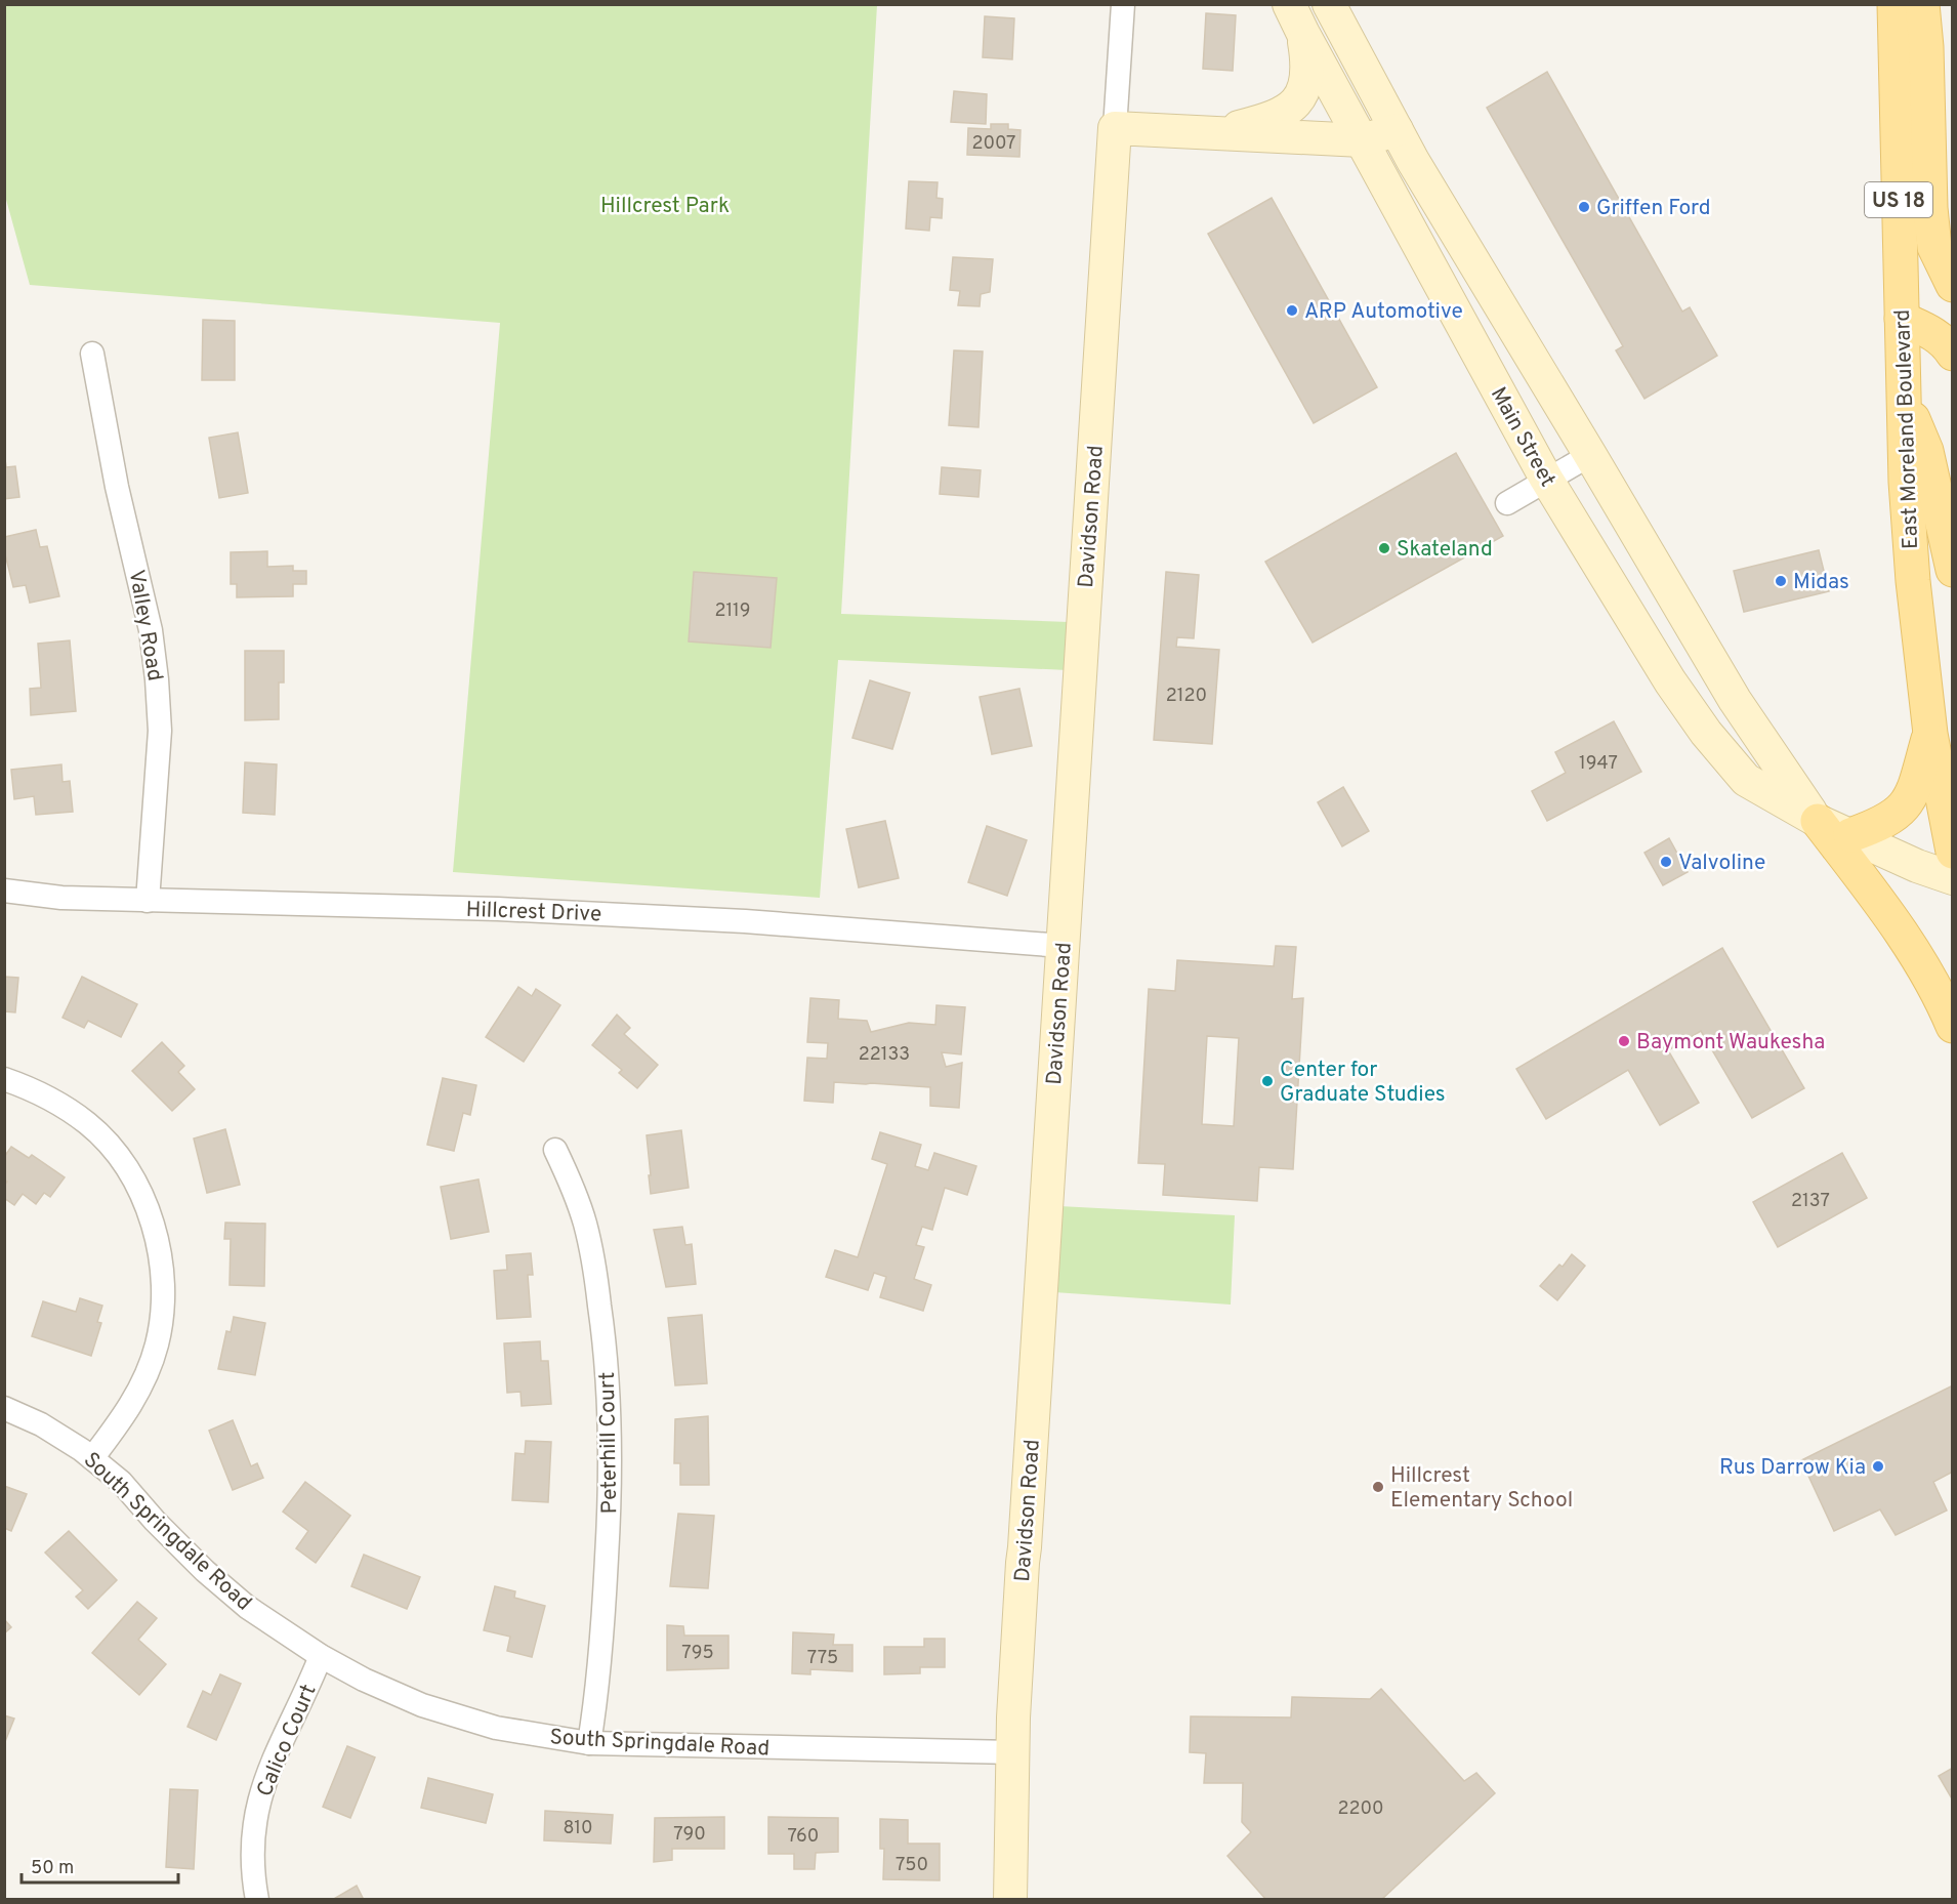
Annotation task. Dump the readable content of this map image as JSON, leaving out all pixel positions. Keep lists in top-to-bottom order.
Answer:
{
  "streets": {
    "main road": [
      "US 18",
      "East Moreland Boulevard",
      "Main Street",
      "Davidson Road"
    ],
    "street": [
      "Valley Road",
      "Hillcrest Drive",
      "Peterhill Court",
      "South Springdale Road",
      "Calico Court"
    ]
  },
  "crossings": [
    ["Davidson Road", "Hillcrest Drive"],
    ["Davidson Road", "South Springdale Road"],
    ["Valley Road", "Hillcrest Drive"],
    ["Peterhill Court", "South Springdale Road"],
    ["South Springdale Road", "Calico Court"]
  ],
  "parks": ["Hillcrest Park"],
  "places": [
    "Griffen Ford",
    "ARP Automotive",
    "Skateland",
    "Midas",
    "Valvoline",
    "Baymont Waukesha",
    "Center for Graduate Studies",
    "Rus Darrow Kia",
    "Hillcrest Elementary School"
  ],
  "house_numbers": [
    "2007",
    "2119",
    "2120",
    "1947",
    "22133",
    "2137",
    "795",
    "775",
    "2200",
    "810",
    "790",
    "760",
    "750"
  ],
  "scale_bar": "50 m"
}
